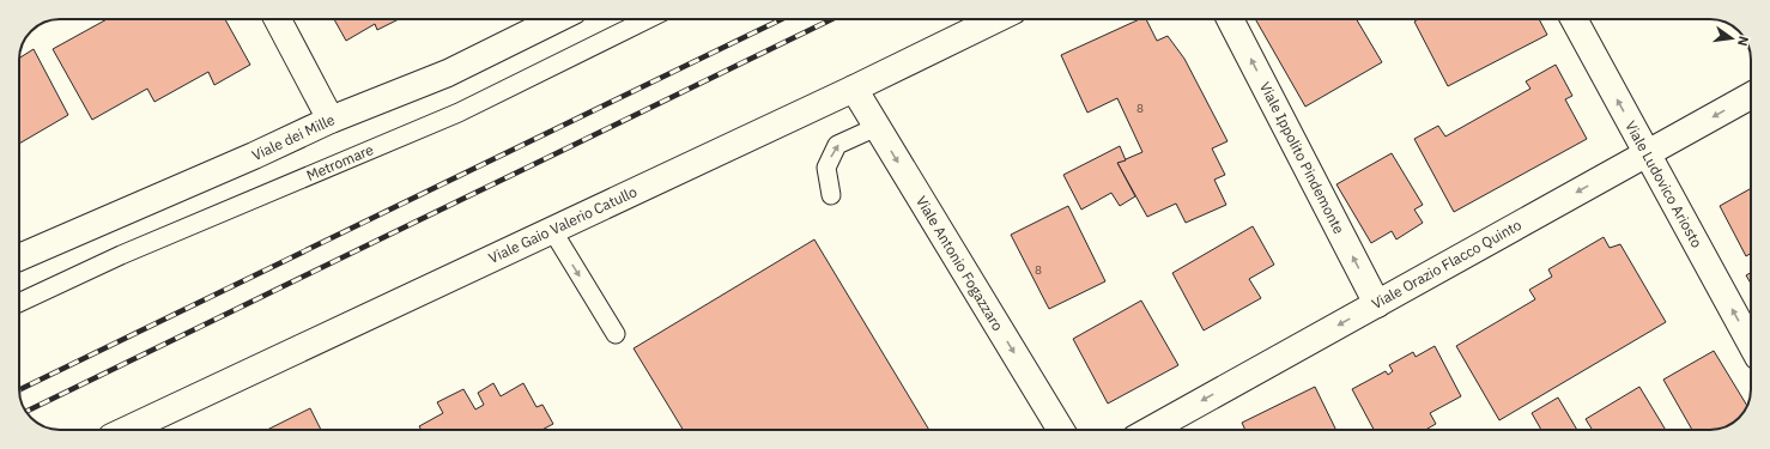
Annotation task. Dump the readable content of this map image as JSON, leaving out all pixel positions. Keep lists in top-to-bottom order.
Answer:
{
  "streets": {
    "street": [
      "Viale dei Mille",
      "Viale Ippolito Pindemonte",
      "Viale Ludovico Ariosto",
      "Viale Gaio Valerio Catullo",
      "Viale Antonio Fogazzaro",
      "Viale Orazio Flacco Quinto"
    ],
    "lane": ["Metromare"]
  },
  "crossings": [
    ["Viale Ippolito Pindemonte", "Viale Orazio Flacco Quinto"],
    ["Viale Ludovico Ariosto", "Viale Orazio Flacco Quinto"],
    ["Viale Gaio Valerio Catullo", "Viale Antonio Fogazzaro"]
  ],
  "one_way": [
    "Viale Ippolito Pindemonte",
    "Viale Ludovico Ariosto",
    "Viale Antonio Fogazzaro",
    "Viale Orazio Flacco Quinto"
  ],
  "house_numbers": ["8", "8"],
  "north": "right"
}
